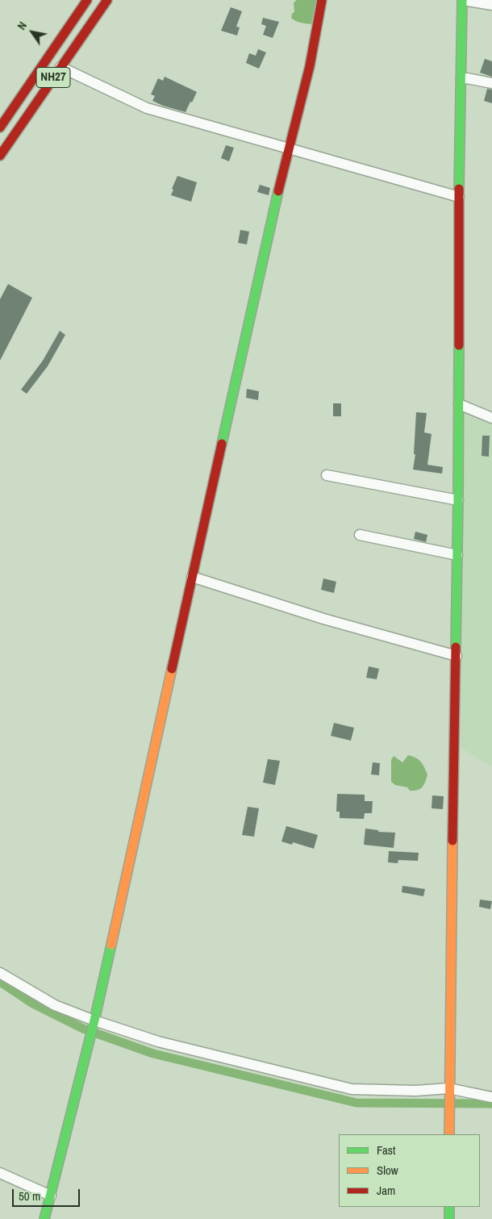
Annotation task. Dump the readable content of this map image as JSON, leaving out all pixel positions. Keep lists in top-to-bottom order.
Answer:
{
  "streets": {
    "main road": ["NH27"]
  },
  "legend": ["Fast", "Slow", "Jam"],
  "scale_bar": "50 m",
  "north": "top left"
}
